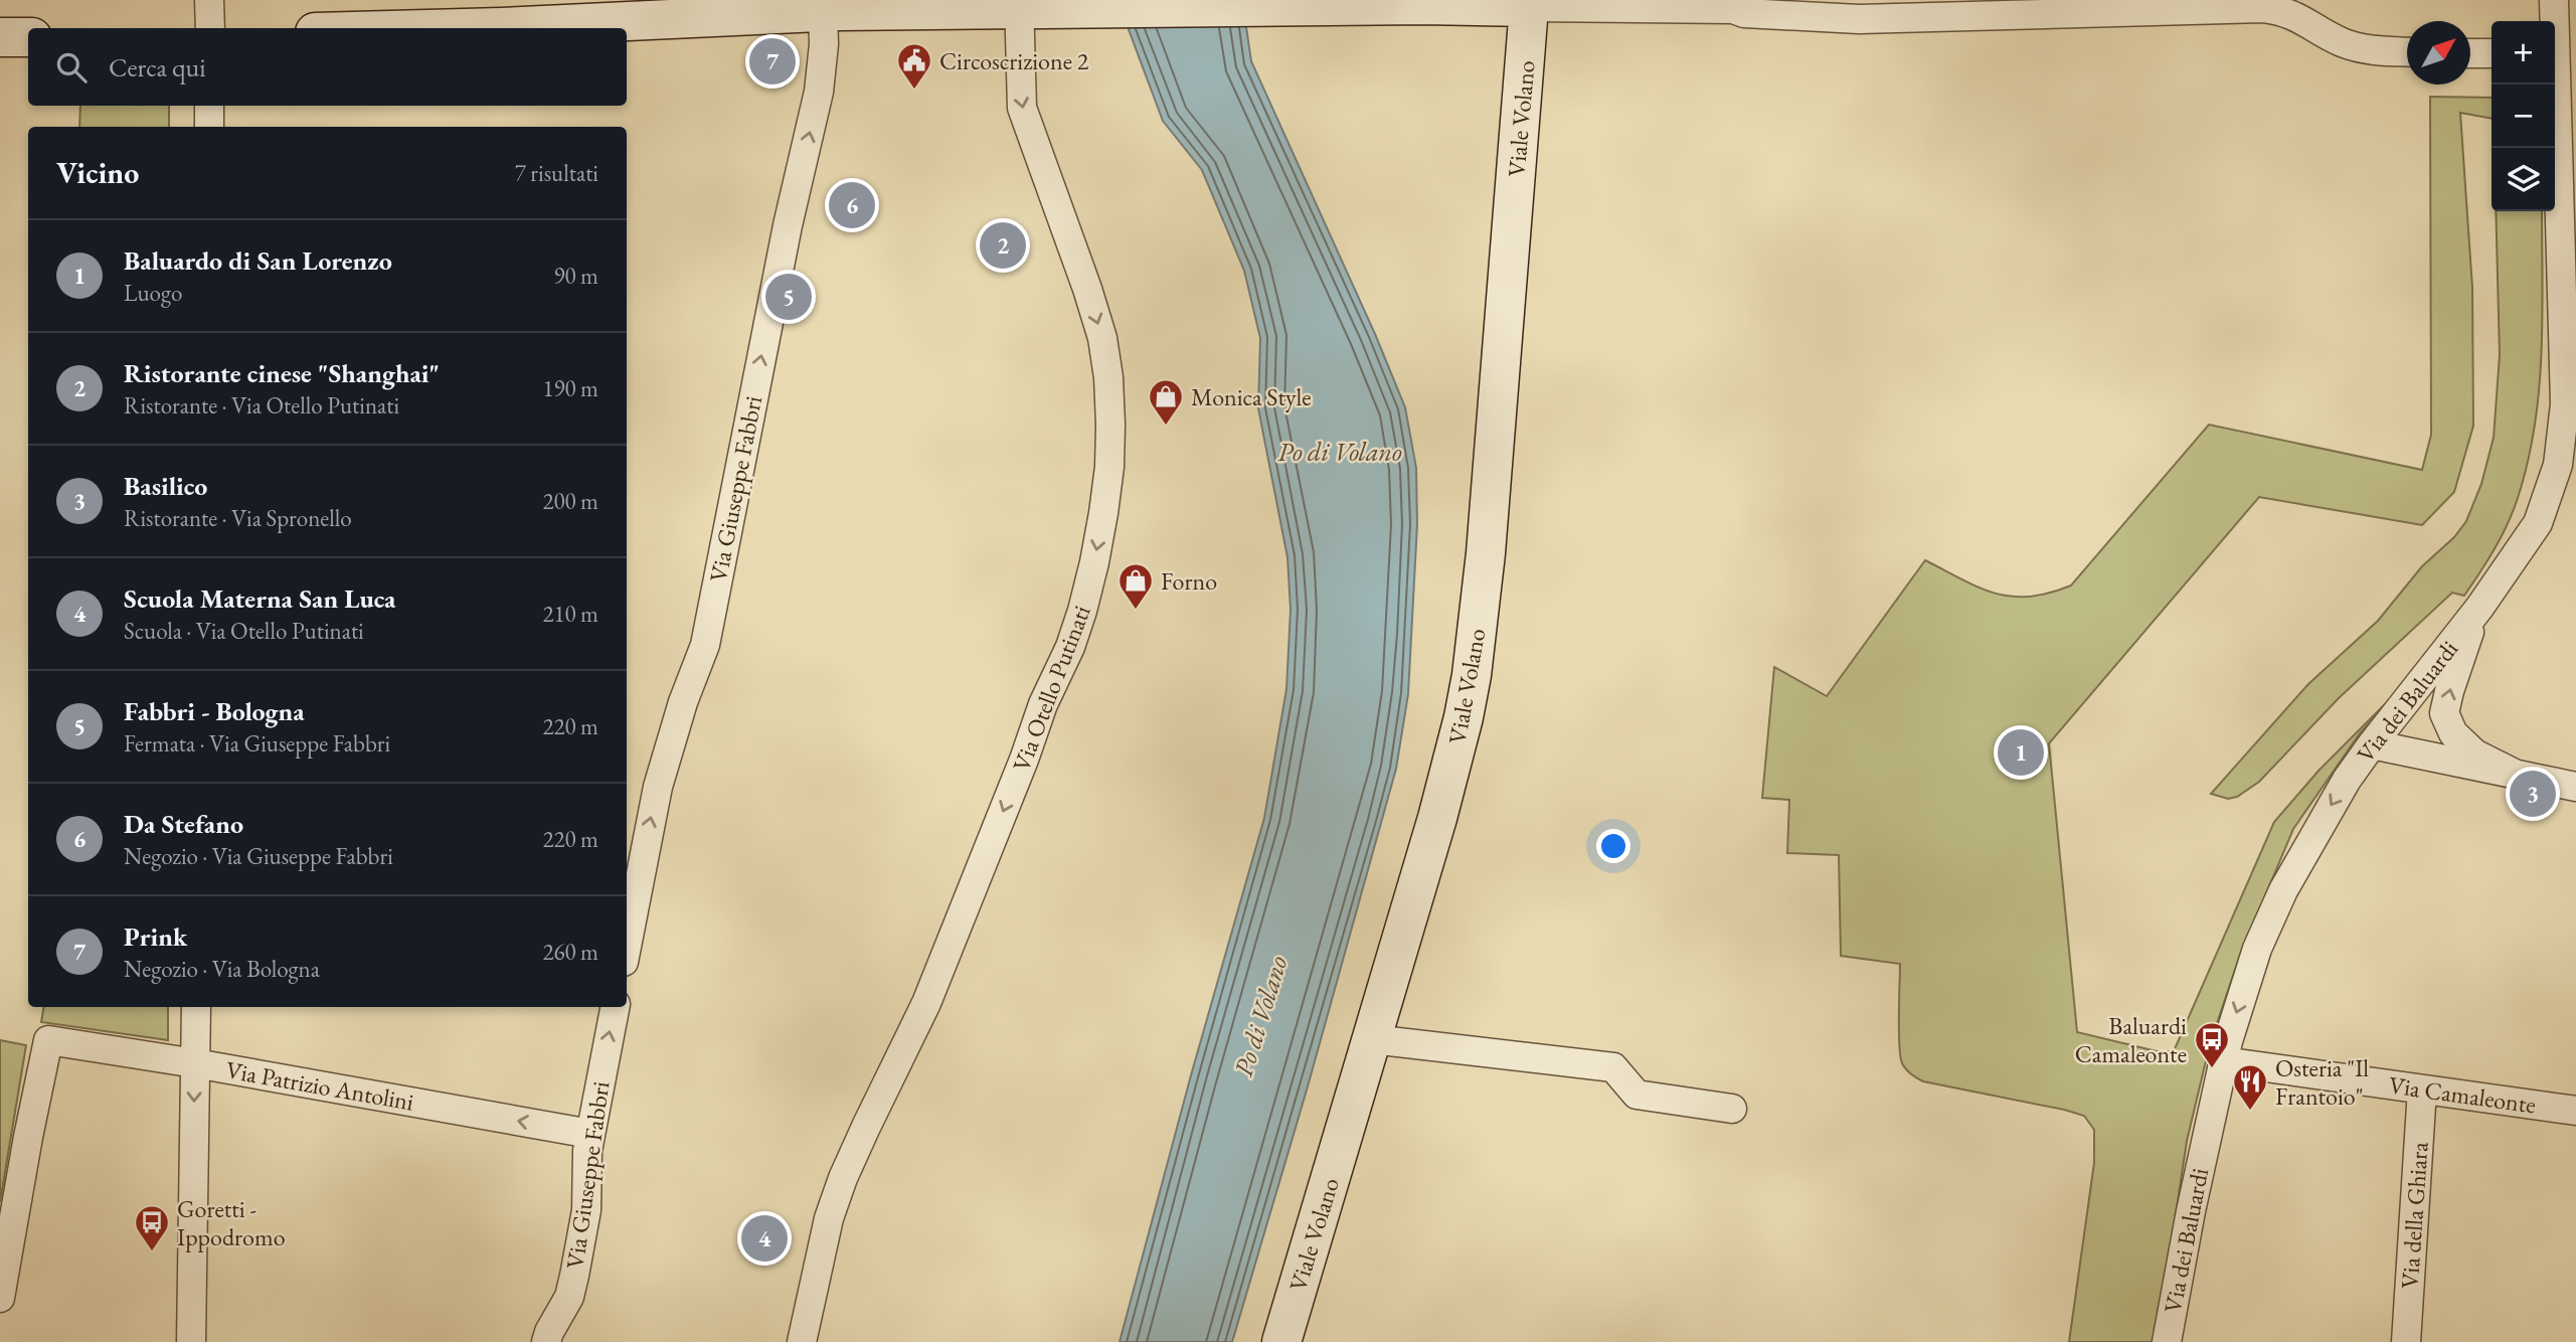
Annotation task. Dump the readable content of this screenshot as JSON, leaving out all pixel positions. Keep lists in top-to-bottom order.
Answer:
{
  "streets": {
    "main road": ["Viale Volano"],
    "street": [
      "Via Giuseppe Fabbri",
      "Via Otello Putinati",
      "Via dei Baluardi",
      "Via Patrizio Antolini",
      "Via Camaleonte",
      "Via della Ghiara"
    ]
  },
  "crossings": [
    ["Via Giuseppe Fabbri", "Via Patrizio Antolini"],
    ["Via dei Baluardi", "Via Camaleonte"],
    ["Via Camaleonte", "Via della Ghiara"]
  ],
  "one_way": ["Via Giuseppe Fabbri", "Via Otello Putinati", "Via Patrizio Antolini"],
  "water": ["Po di Volano"],
  "places": {
    "public building": ["Circoscrizione 2"],
    "shop": ["Monica Style", "Forno"],
    "bus stop": ["Baluardi Camaleonte", "Goretti - Ippodromo"],
    "restaurant": ["Osteria \"Il Frantoio\""]
  },
  "north": "top right",
  "page": {
    "map_buttons": ["+", "−"],
    "search": "Cerca qui",
    "pins": [
      "7",
      "6",
      "2",
      "5",
      "1",
      "3",
      "4"
    ],
    "heading": ["Vicino", "7 risultati"],
    "list": [
      {
        "mark": "1",
        "name": "Baluardo di San Lorenzo",
        "note": "Luogo",
        "value": "90 m"
      },
      {
        "mark": "2",
        "name": "Ristorante cinese \"Shanghai\"",
        "note": "Ristorante · Via Otello Putinati",
        "value": "190 m"
      },
      {
        "mark": "3",
        "name": "Basilico",
        "note": "Ristorante · Via Spronello",
        "value": "200 m"
      },
      {
        "mark": "4",
        "name": "Scuola Materna San Luca",
        "note": "Scuola · Via Otello Putinati",
        "value": "210 m"
      },
      {
        "mark": "5",
        "name": "Fabbri - Bologna",
        "note": "Fermata · Via Giuseppe Fabbri",
        "value": "220 m"
      },
      {
        "mark": "6",
        "name": "Da Stefano",
        "note": "Negozio · Via Giuseppe Fabbri",
        "value": "220 m"
      },
      {
        "mark": "7",
        "name": "Prink",
        "note": "Negozio · Via Bologna",
        "value": "260 m"
      }
    ]
  }
}
